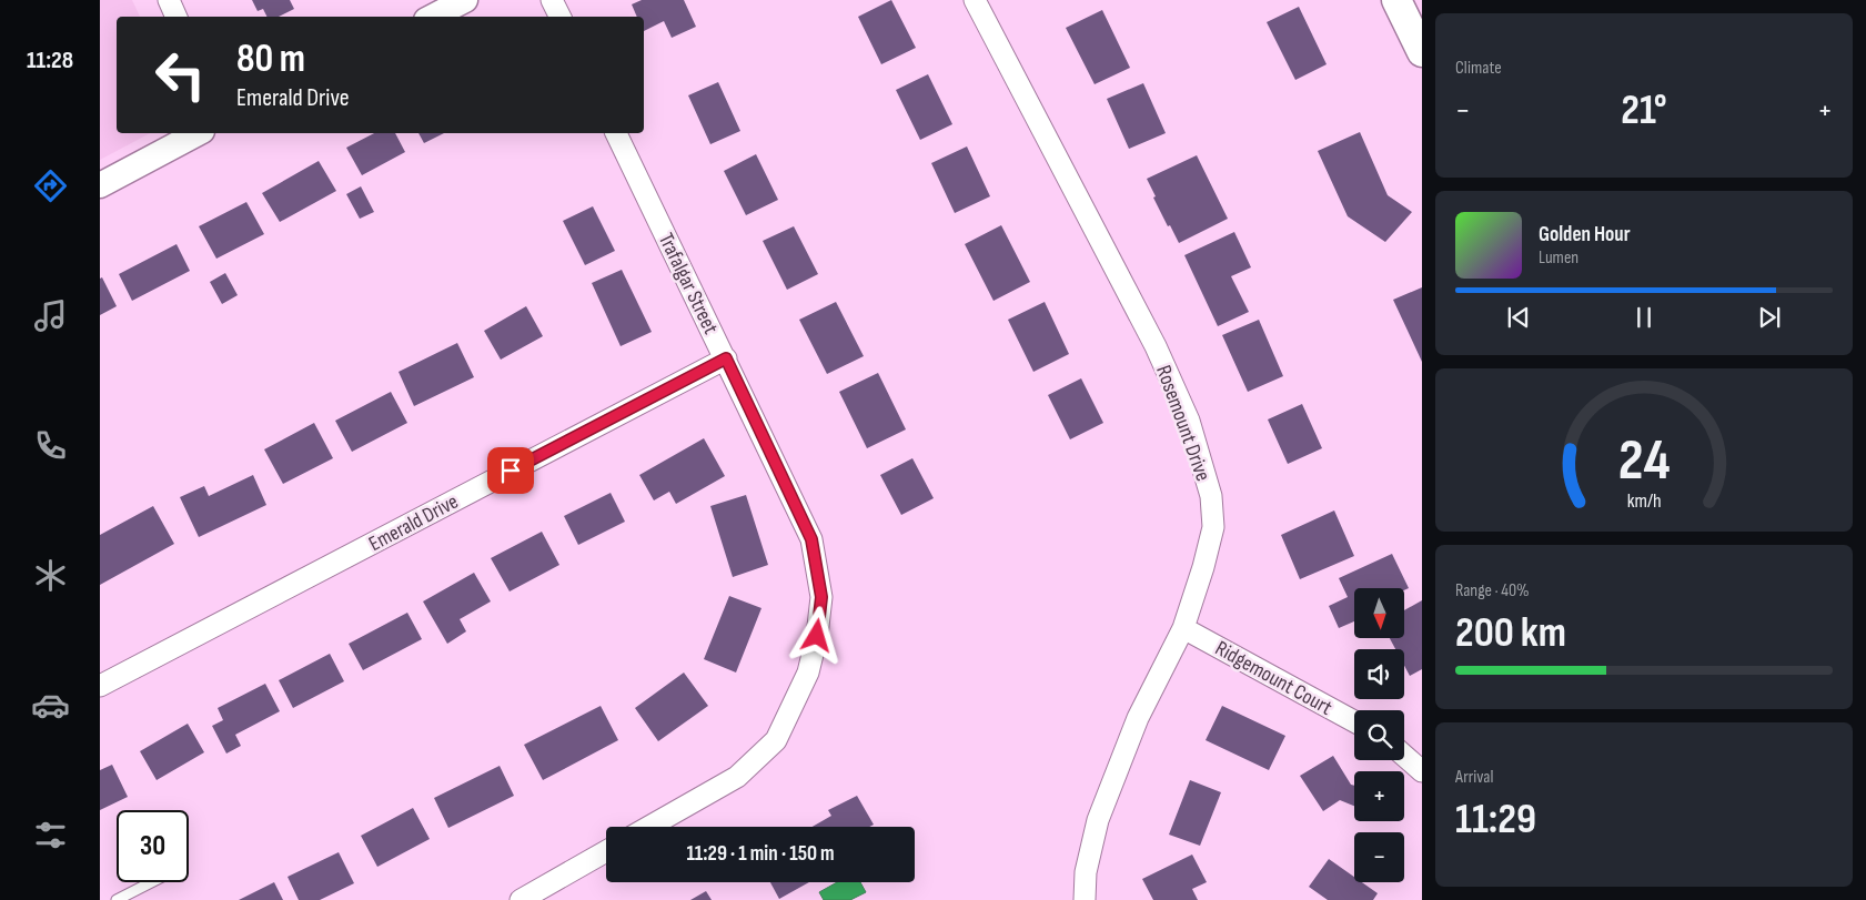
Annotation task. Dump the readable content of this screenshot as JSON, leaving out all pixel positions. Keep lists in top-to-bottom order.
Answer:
{
  "streets": {
    "street": [
      "Trafalgar Street",
      "Rosemount Drive",
      "Emerald Drive",
      "Ridgemount Court"
    ]
  },
  "crossings": [
    ["Trafalgar Street", "Emerald Drive"],
    ["Rosemount Drive", "Ridgemount Court"]
  ],
  "north": "bottom",
  "page": {
    "tabs": "11:28",
    "tile": [
      "Climate",
      ["Range · 40%", "200 km"],
      ["Arrival", "11:29"]
    ],
    "turn": ["80 m", "Emerald Drive"],
    "heat": ["−", "21°", "+"],
    "song": ["Golden Hour", "Lumen"],
    "map_buttons": ["+", "−"],
    "limit": "30",
    "trip": "11:29 · 1 min · 150 m",
    "gauge": ["24", "km/h"]
  }
}
